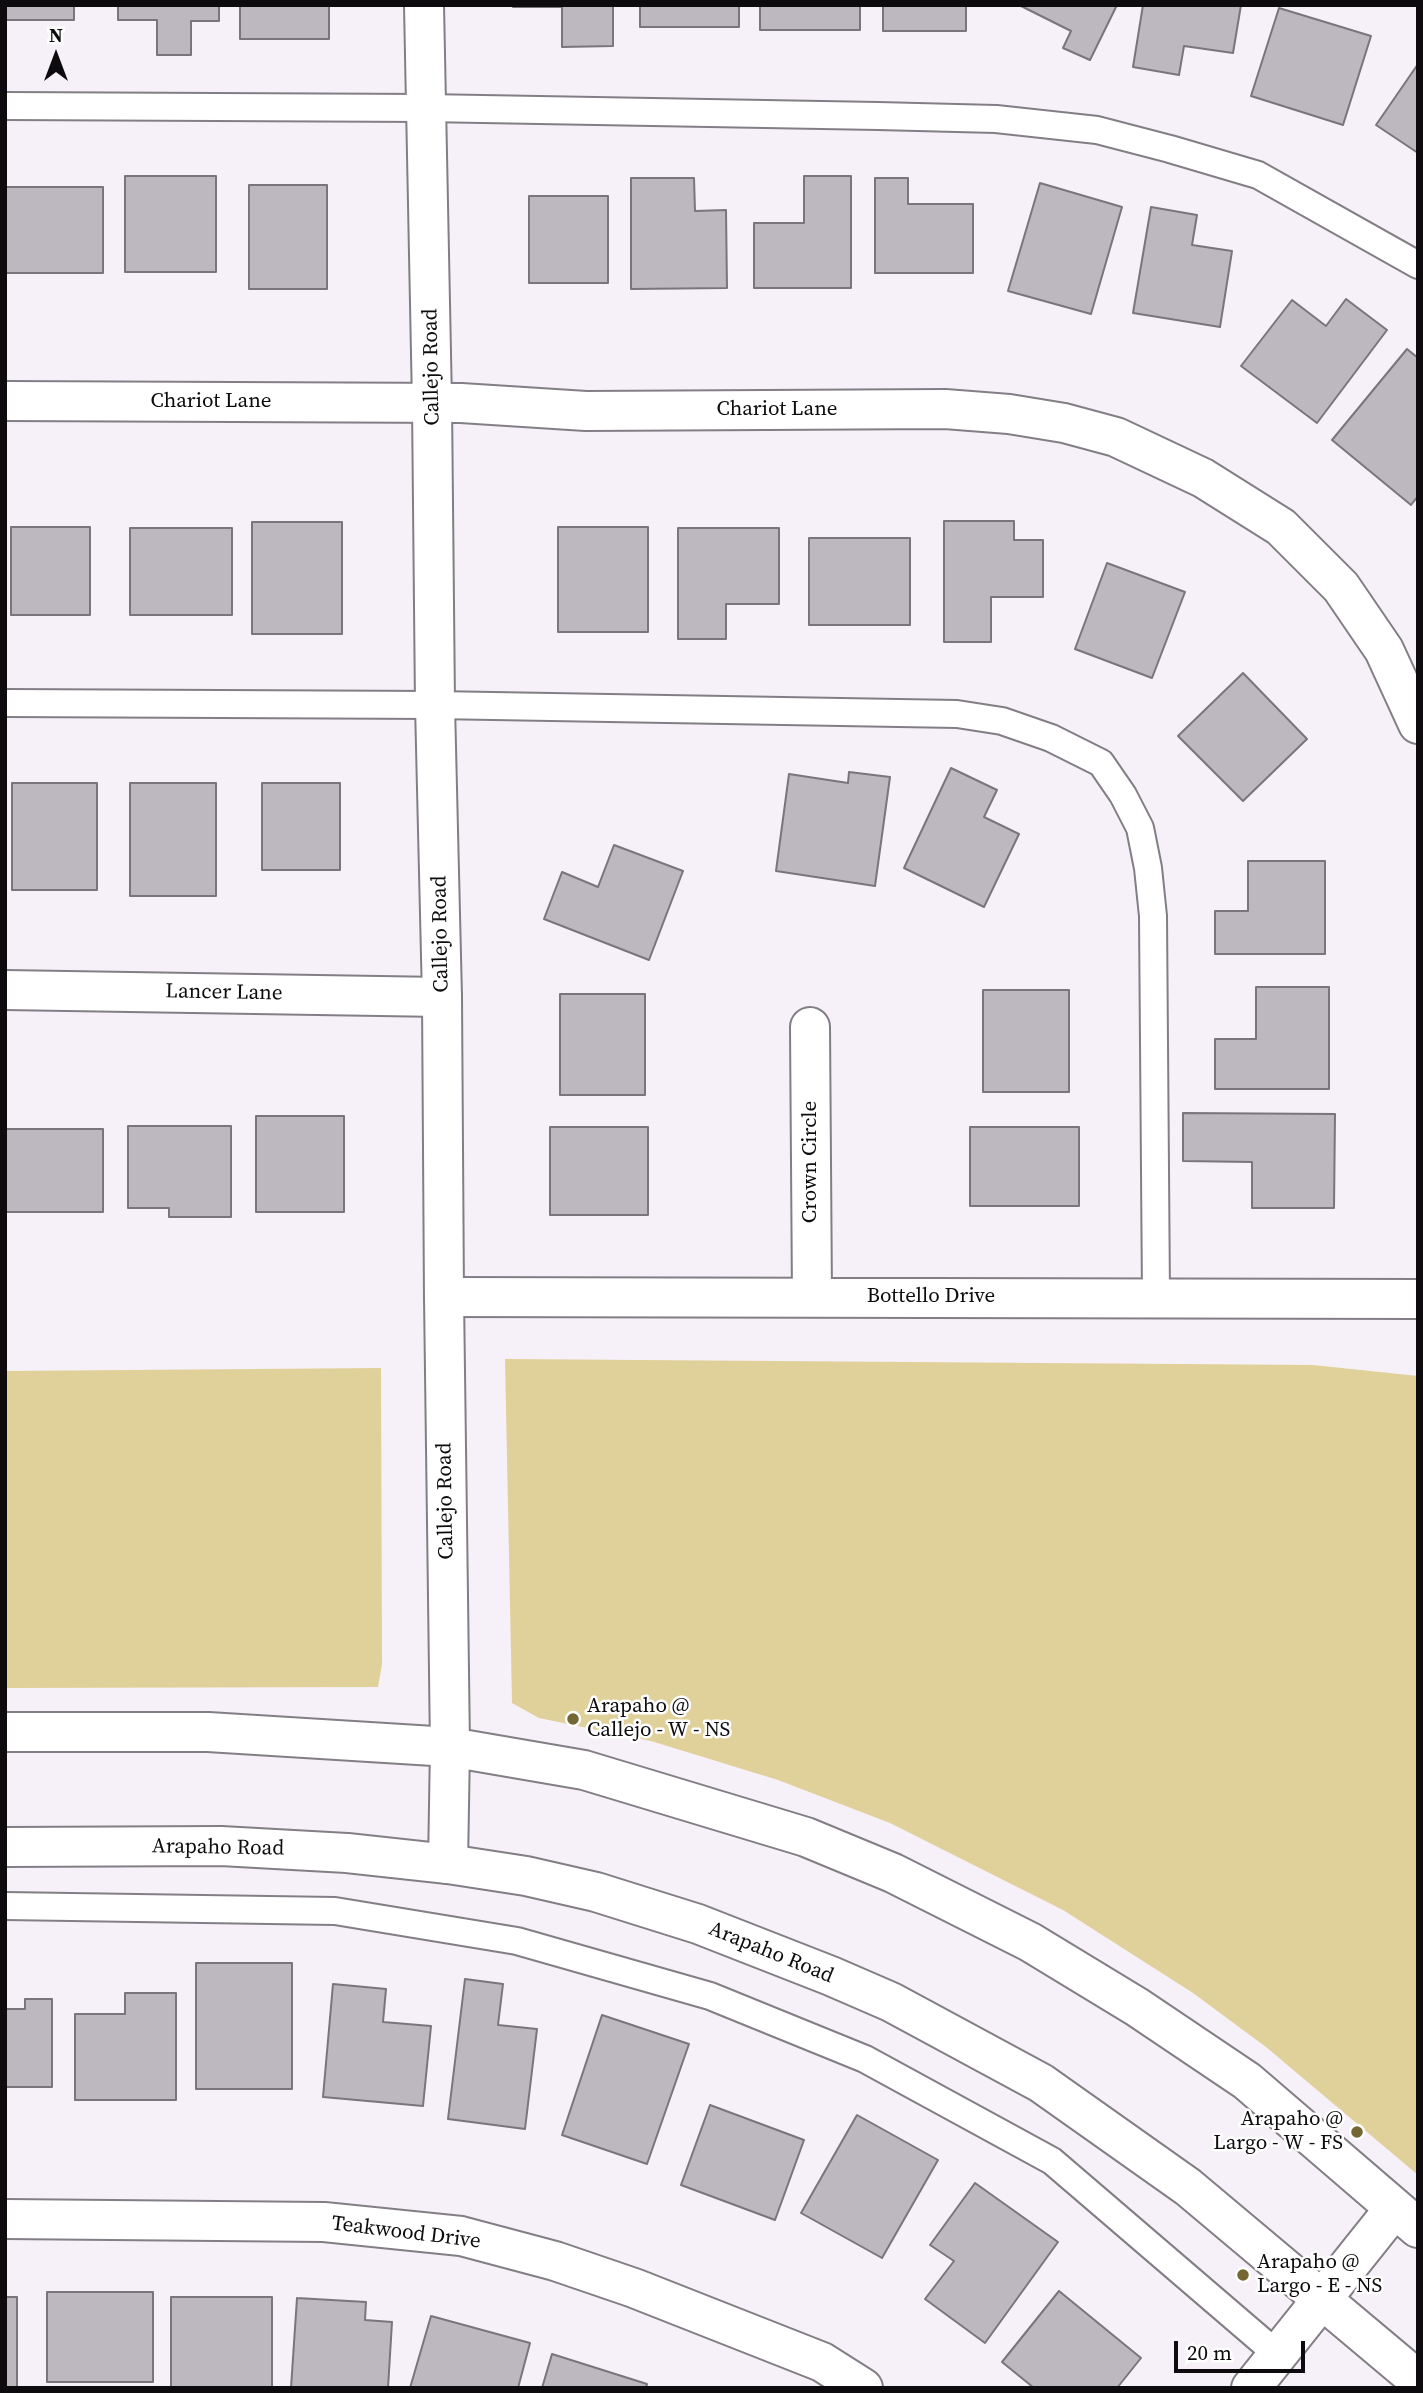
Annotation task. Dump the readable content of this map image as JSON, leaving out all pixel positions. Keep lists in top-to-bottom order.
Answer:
{
  "streets": {
    "street": [
      "Callejo Road",
      "Chariot Lane",
      "Lancer Lane",
      "Crown Circle",
      "Bottello Drive",
      "Arapaho Road",
      "Teakwood Drive"
    ]
  },
  "crossings": [
    ["Callejo Road", "Chariot Lane"],
    ["Callejo Road", "Lancer Lane"],
    ["Callejo Road", "Bottello Drive"],
    ["Callejo Road", "Arapaho Road"],
    ["Crown Circle", "Bottello Drive"]
  ],
  "places": ["Arapaho @ Callejo - W - NS", "Arapaho @ Largo - W - FS", "Arapaho @ Largo - E - NS"],
  "scale_bar": "20 m",
  "north": "top"
}
